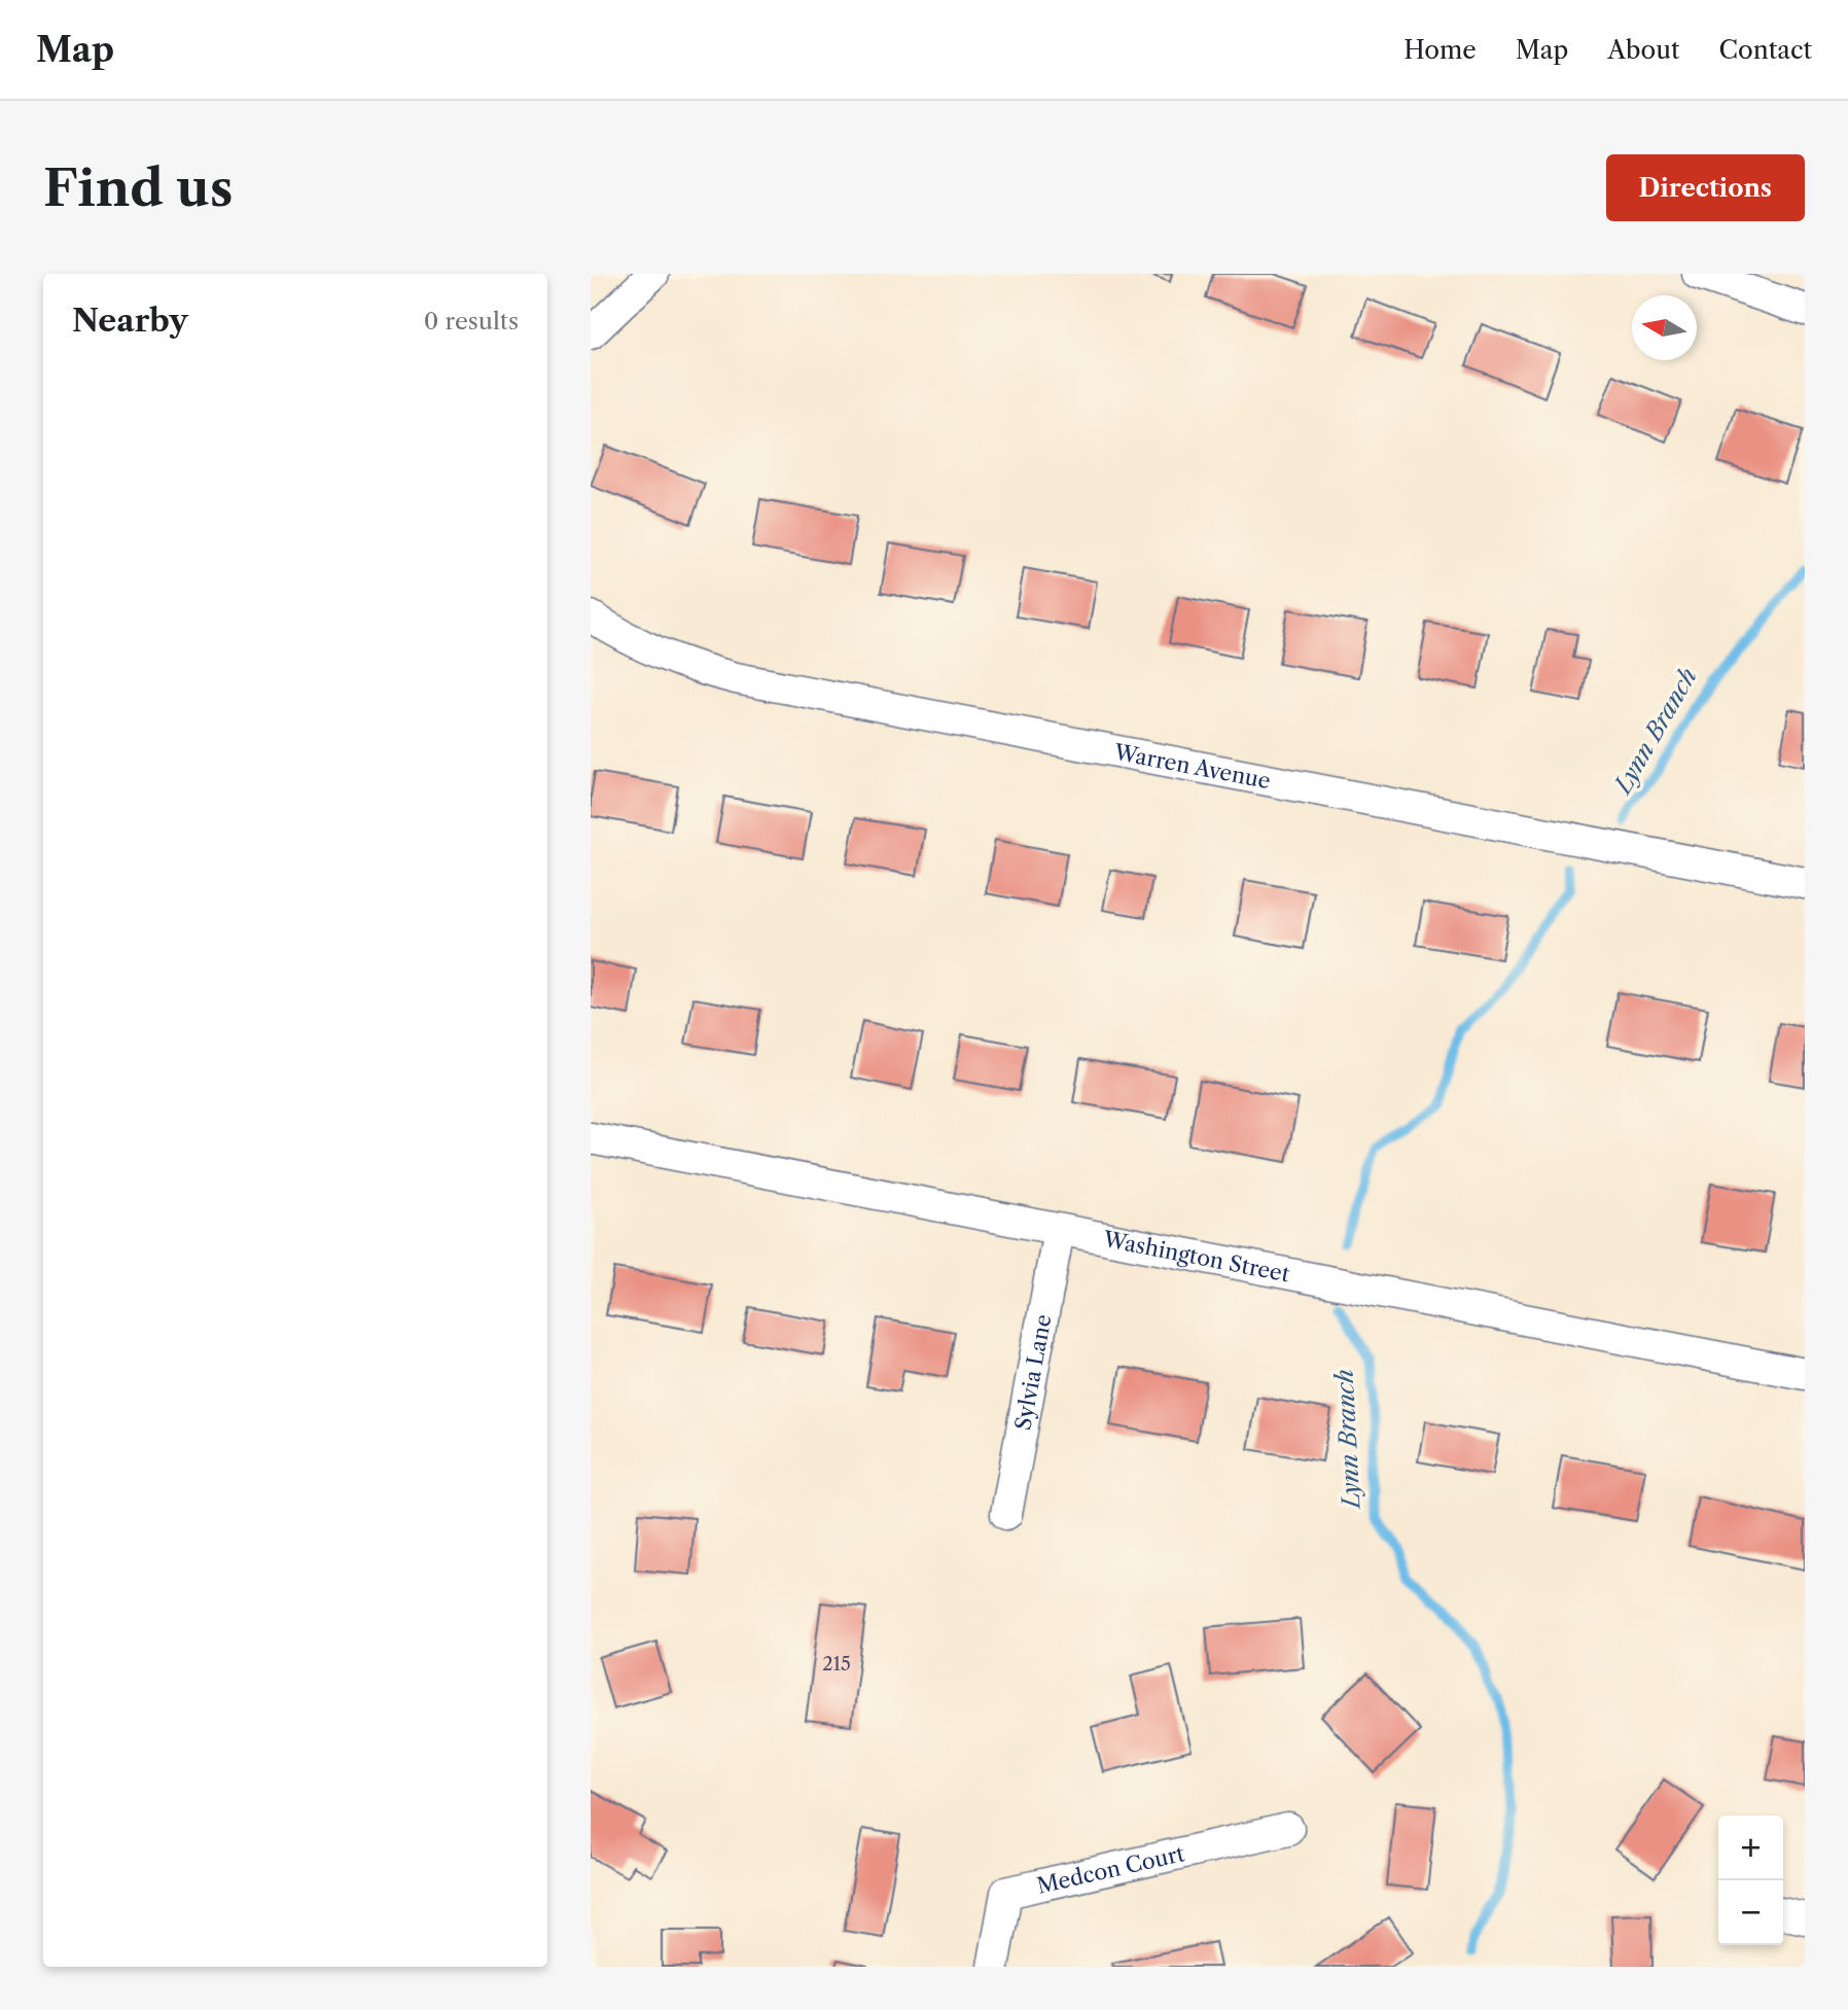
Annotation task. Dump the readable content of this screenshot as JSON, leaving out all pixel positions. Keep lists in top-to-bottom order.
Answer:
{
  "streets": {
    "street": [
      "Warren Avenue",
      "Washington Street",
      "Sylvia Lane",
      "Medcon Court"
    ]
  },
  "crossings": [
    ["Washington Street", "Sylvia Lane"]
  ],
  "water": ["Lynn Branch"],
  "house_numbers": ["215"],
  "north": "left",
  "page": {
    "header": "Map",
    "nav": [
      "Home",
      "Map",
      "About",
      "Contact"
    ],
    "buttons": "Directions",
    "title": "Find us",
    "heading": ["Nearby", "0 results"],
    "map_buttons": ["+", "−"]
  }
}
